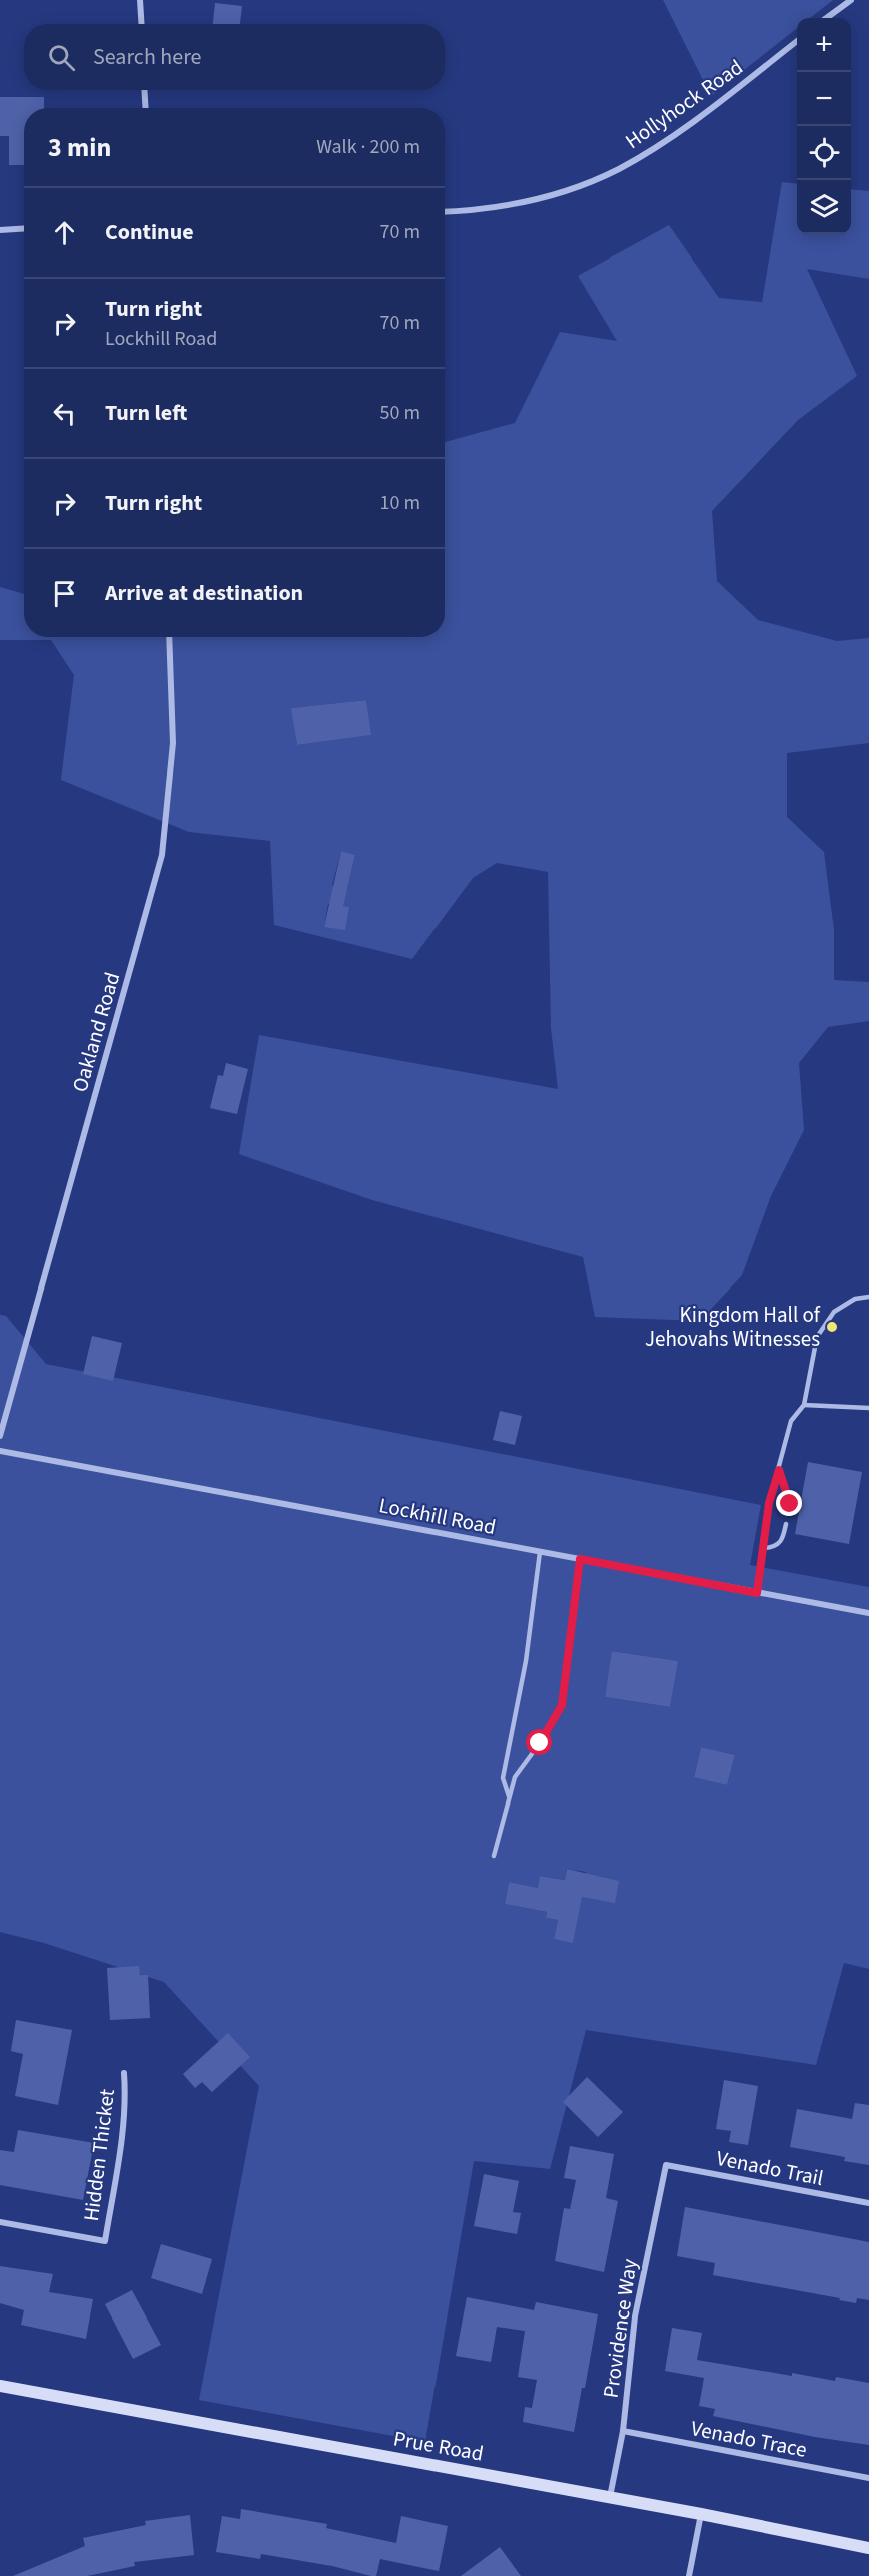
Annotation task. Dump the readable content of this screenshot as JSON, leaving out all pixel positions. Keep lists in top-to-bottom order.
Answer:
{
  "streets": {
    "main road": ["Prue Road"],
    "street": [
      "Hollyhock Road",
      "Oakland Road",
      "Lockhill Road",
      "Hidden Thicket",
      "Venado Trail",
      "Providence Way",
      "Venado Trace"
    ]
  },
  "crossings": [
    ["Venado Trail", "Providence Way"],
    ["Providence Way", "Venado Trace"],
    ["Providence Way", "Prue Road"]
  ],
  "places": ["Kingdom Hall of Jehovahs Witnesses"],
  "page": {
    "map_buttons": ["+", "−"],
    "search": "Search here",
    "heading": ["3 min", "Walk · 200 m"],
    "list": [
      ["Continue", "70 m"],
      ["Turn right", "Lockhill Road", "70 m"],
      ["Turn left", "50 m"],
      ["Turn right", "10 m"],
      "Arrive at destination"
    ]
  }
}
